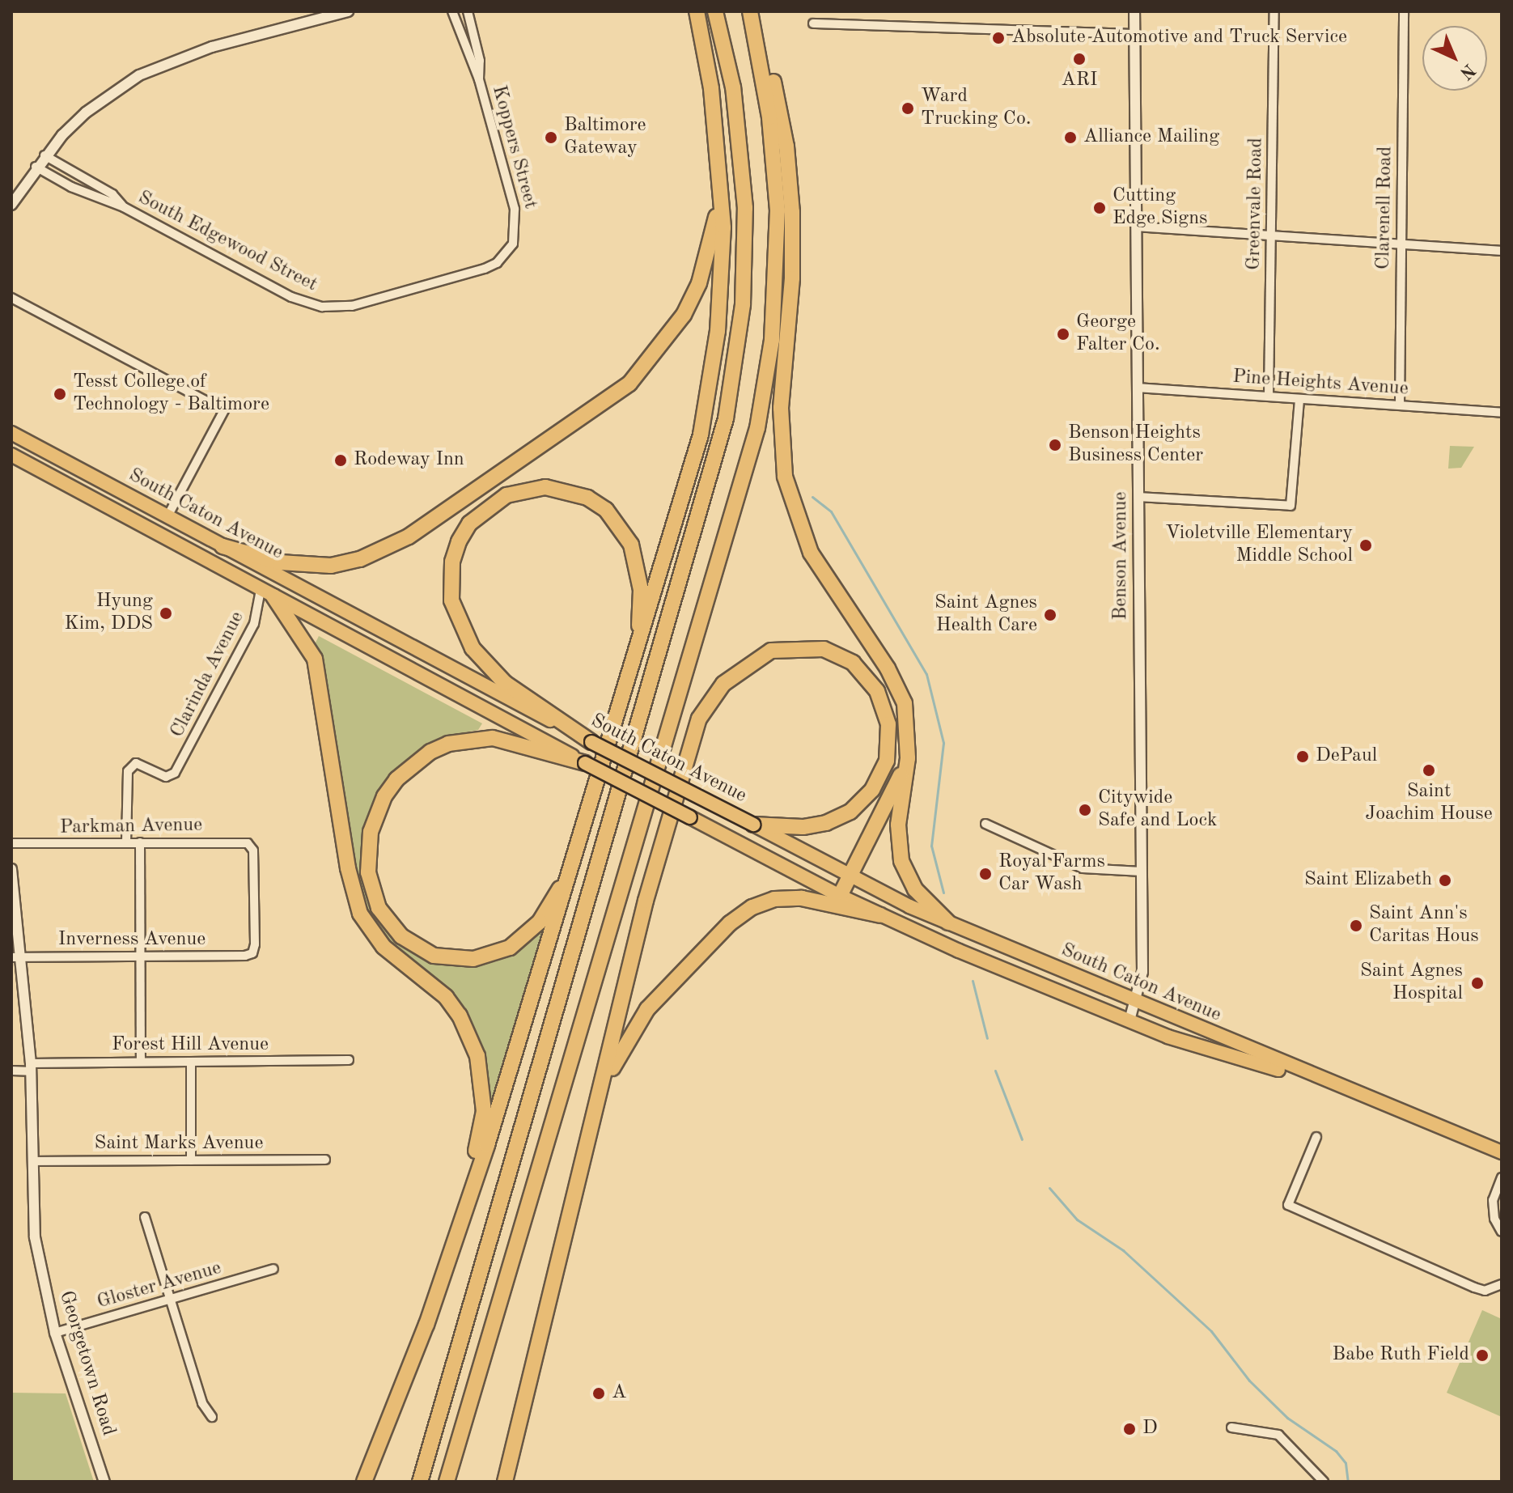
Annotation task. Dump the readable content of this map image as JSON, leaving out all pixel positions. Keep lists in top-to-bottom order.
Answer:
{
  "streets": {
    "main road": ["South Caton Avenue"],
    "street": [
      "Koppers Street",
      "Greenvale Road",
      "Clarenell Road",
      "South Edgewood Street",
      "Pine Heights Avenue",
      "Benson Avenue",
      "Clarinda Avenue",
      "Parkman Avenue",
      "Inverness Avenue",
      "Forest Hill Avenue",
      "Saint Marks Avenue",
      "Gloster Avenue",
      "Georgetown Road"
    ]
  },
  "crossings": [
    ["Koppers Street", "South Edgewood Street"],
    ["Greenvale Road", "Pine Heights Avenue"],
    ["Clarenell Road", "Pine Heights Avenue"],
    ["Pine Heights Avenue", "Benson Avenue"],
    ["South Caton Avenue", "Benson Avenue"],
    ["South Caton Avenue", "Clarinda Avenue"],
    ["Clarinda Avenue", "Parkman Avenue"],
    ["Parkman Avenue", "Inverness Avenue"],
    ["Inverness Avenue", "Georgetown Road"],
    ["Forest Hill Avenue", "Georgetown Road"],
    ["Saint Marks Avenue", "Georgetown Road"],
    ["Gloster Avenue", "Georgetown Road"]
  ],
  "places": [
    "Absolute Automotive and Truck Service",
    "ARI",
    "Ward Trucking Co.",
    "Baltimore Gateway",
    "Alliance Mailing",
    "Cutting Edge Signs",
    "George Falter Co.",
    "Tesst College of Technology - Baltimore",
    "Benson Heights Business Center",
    "Rodeway Inn",
    "Violetville Elementary Middle School",
    "Hyung Kim, DDS",
    "Saint Agnes Health Care",
    "DePaul",
    "Saint Joachim House",
    "Citywide Safe and Lock",
    "Royal Farms Car Wash",
    "Saint Elizabeth",
    "Saint Ann's Caritas Hous",
    "Saint Agnes Hospital",
    "Babe Ruth Field",
    "A",
    "D"
  ],
  "north": "bottom right"
}
